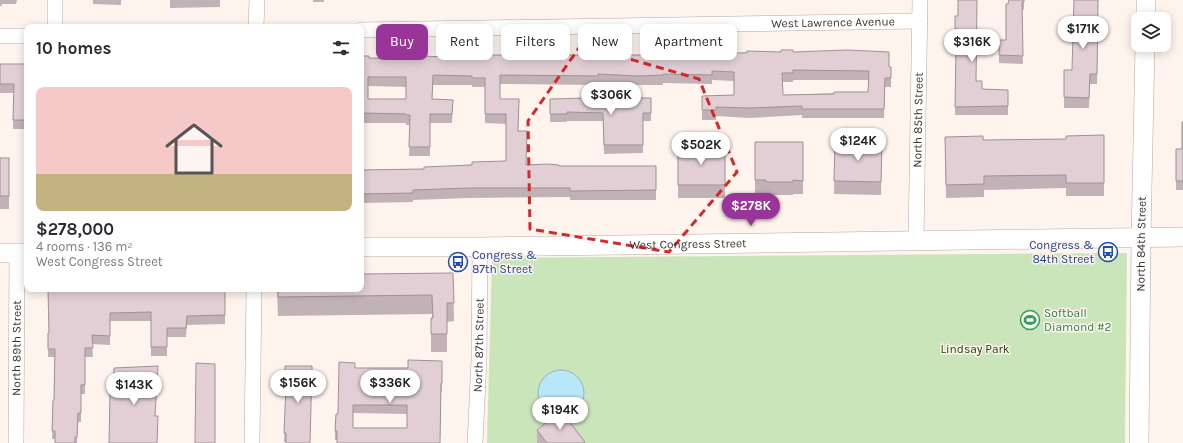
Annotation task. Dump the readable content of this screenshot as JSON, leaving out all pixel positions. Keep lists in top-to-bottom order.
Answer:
{
  "streets": {
    "street": [
      "West Lawrence Avenue",
      "North 85th Street",
      "West Congress Street",
      "North 84th Street",
      "North 87th Street",
      "North 89th Street"
    ]
  },
  "crossings": [
    ["West Lawrence Avenue", "North 85th Street"],
    ["North 85th Street", "West Congress Street"],
    ["West Congress Street", "North 84th Street"],
    ["West Congress Street", "North 87th Street"]
  ],
  "parks": ["Lindsay Park"],
  "places": {
    "bus stop": ["Congress & 84th Street", "Congress & 87th Street"],
    "sports": ["Softball Diamond #2"]
  },
  "page": {
    "price": [
      "$171K",
      "$316K",
      "$306K",
      "$124K",
      "$502K",
      "$278K",
      "$156K",
      "$336K",
      "$143K",
      "$194K"
    ],
    "chip": [
      "Buy",
      "Rent",
      "Filters",
      "New",
      "Apartment"
    ],
    "heading": "10 homes",
    "list": [
      {
        "name": "$278,000",
        "note": "4 rooms · 136 m² · West Congress Street"
      }
    ]
  }
}
